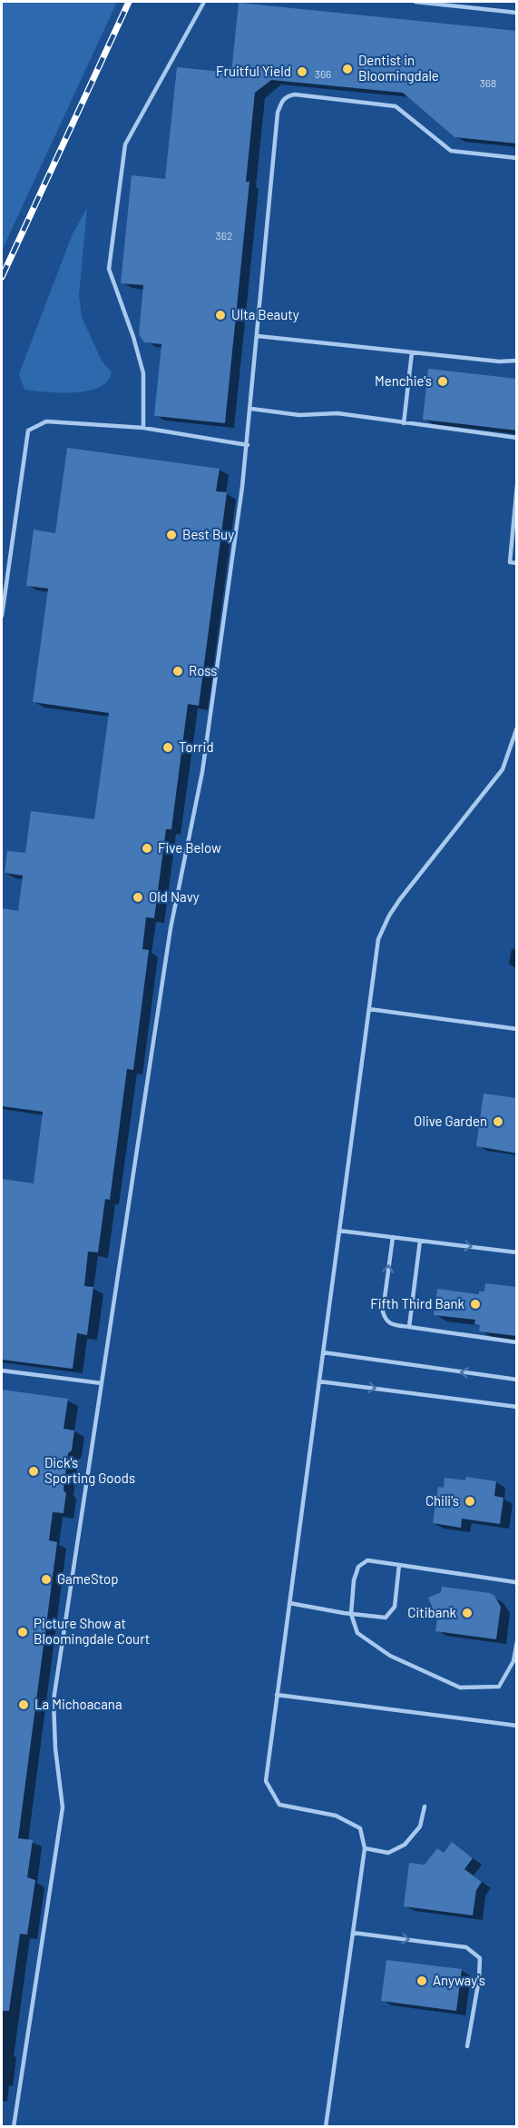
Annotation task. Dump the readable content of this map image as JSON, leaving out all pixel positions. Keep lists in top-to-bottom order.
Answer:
{
  "places": [
    "Dentist in Bloomingdale",
    "Fruitful Yield",
    "Ulta Beauty",
    "Menchie's",
    "Best Buy",
    "Ross",
    "Torrid",
    "Five Below",
    "Old Navy",
    "Olive Garden",
    "Fifth Third Bank",
    "Dick's Sporting Goods",
    "Chili's",
    "GameStop",
    "Citibank",
    "Picture Show at Bloomingdale Court",
    "La Michoacana",
    "Anyway's"
  ],
  "house_numbers": ["366", "368", "362"]
}
